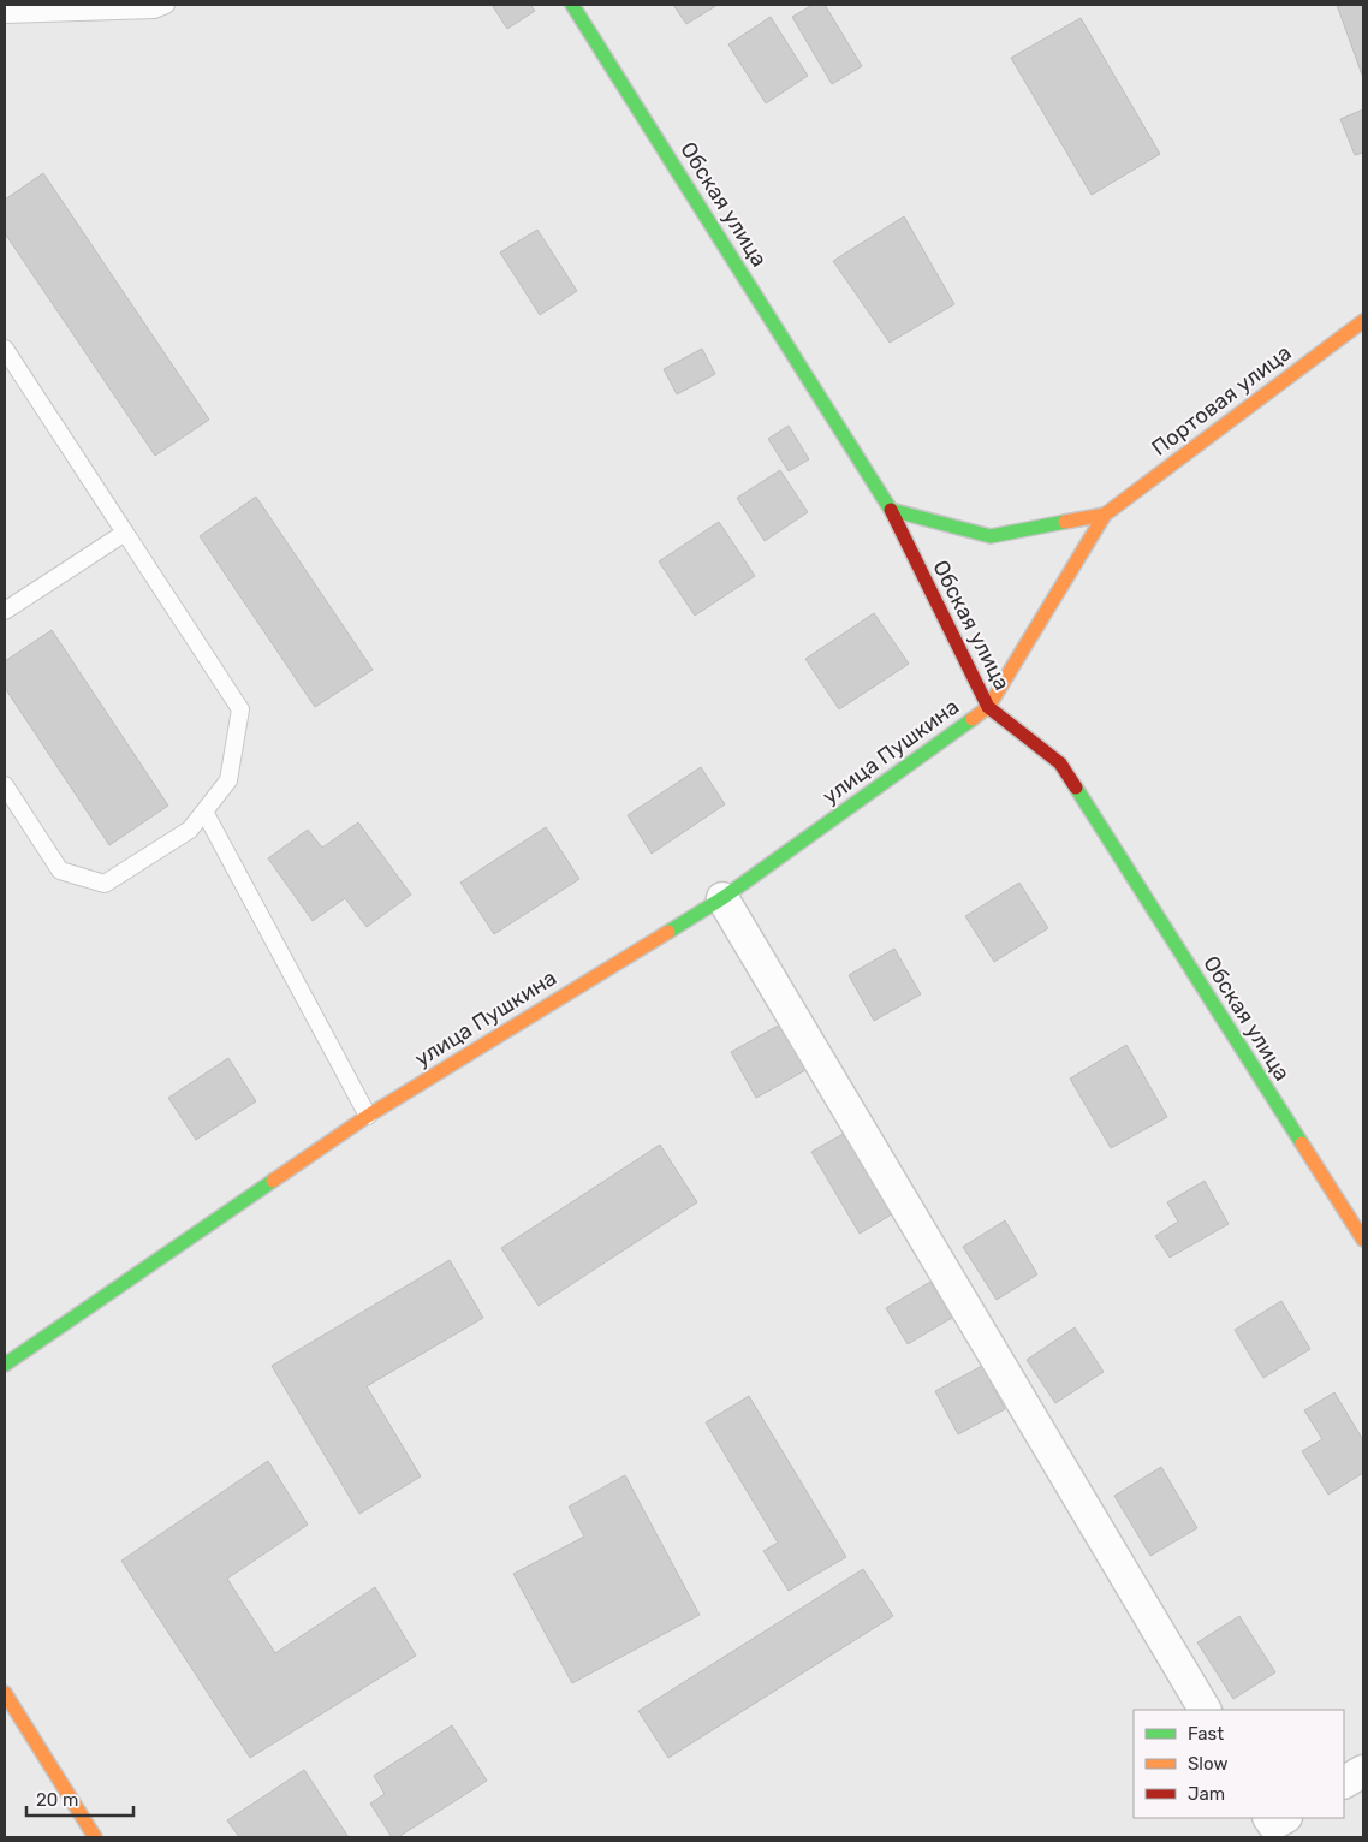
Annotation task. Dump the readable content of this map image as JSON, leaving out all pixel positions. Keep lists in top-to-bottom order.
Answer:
{
  "streets": {
    "street": ["Обская улица", "Портовая улица", "улица Пушкина"]
  },
  "crossings": [
    ["Обская улица", "улица Пушкина"]
  ],
  "legend": ["Fast", "Slow", "Jam"],
  "scale_bar": "20 m"
}
